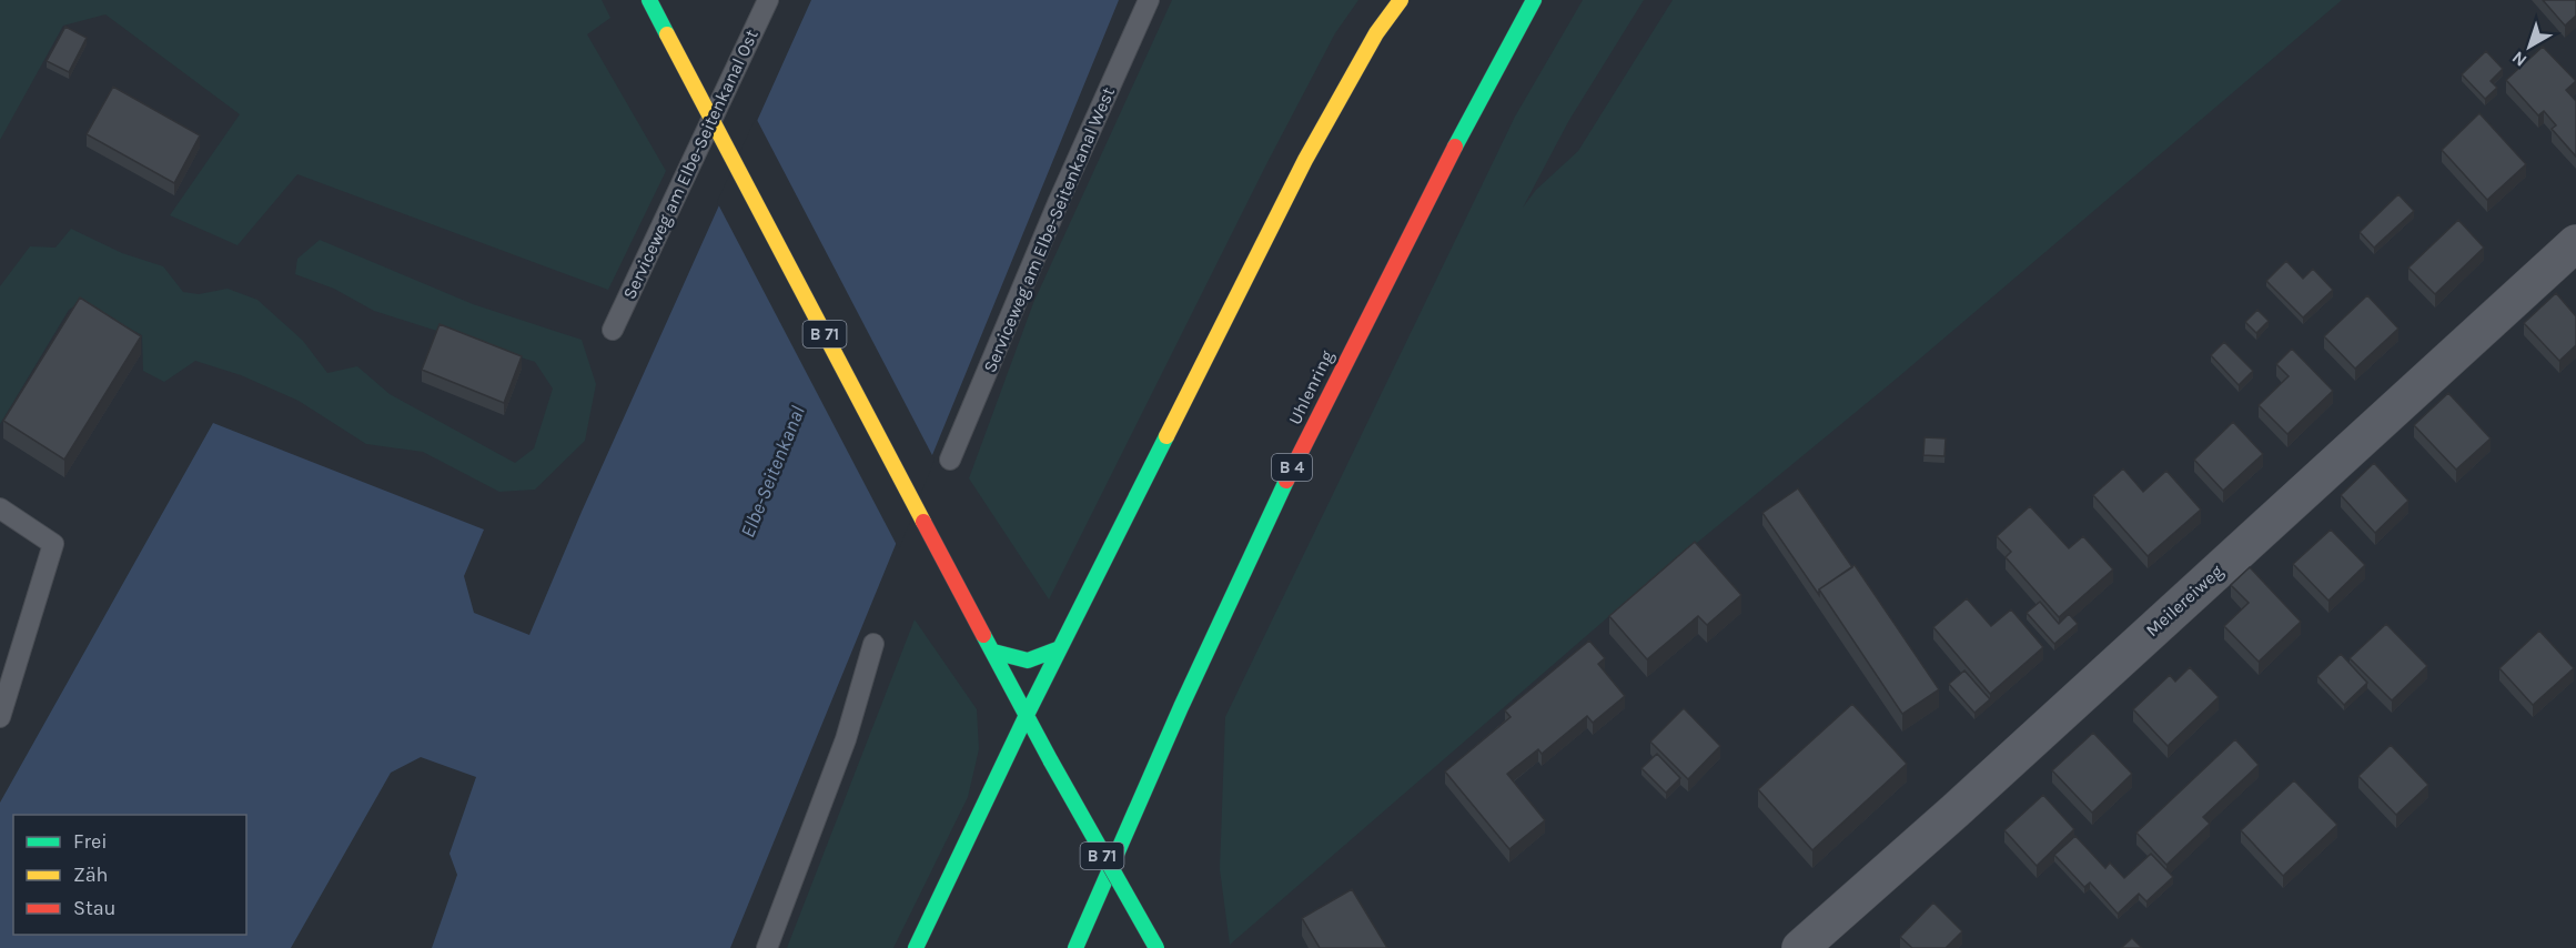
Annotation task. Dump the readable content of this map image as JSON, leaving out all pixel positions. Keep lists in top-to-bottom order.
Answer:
{
  "streets": {
    "main road": ["B 71", "Uhlenring", "B 4"],
    "street": ["Meilereiweg"],
    "lane": ["Serviceweg am Elbe-Seitenkanal Ost", "Serviceweg am Elbe-Seitenkanal West"]
  },
  "water": ["Elbe-Seitenkanal"],
  "legend": ["Frei", "Zäh", "Stau"],
  "north": "bottom left"
}
